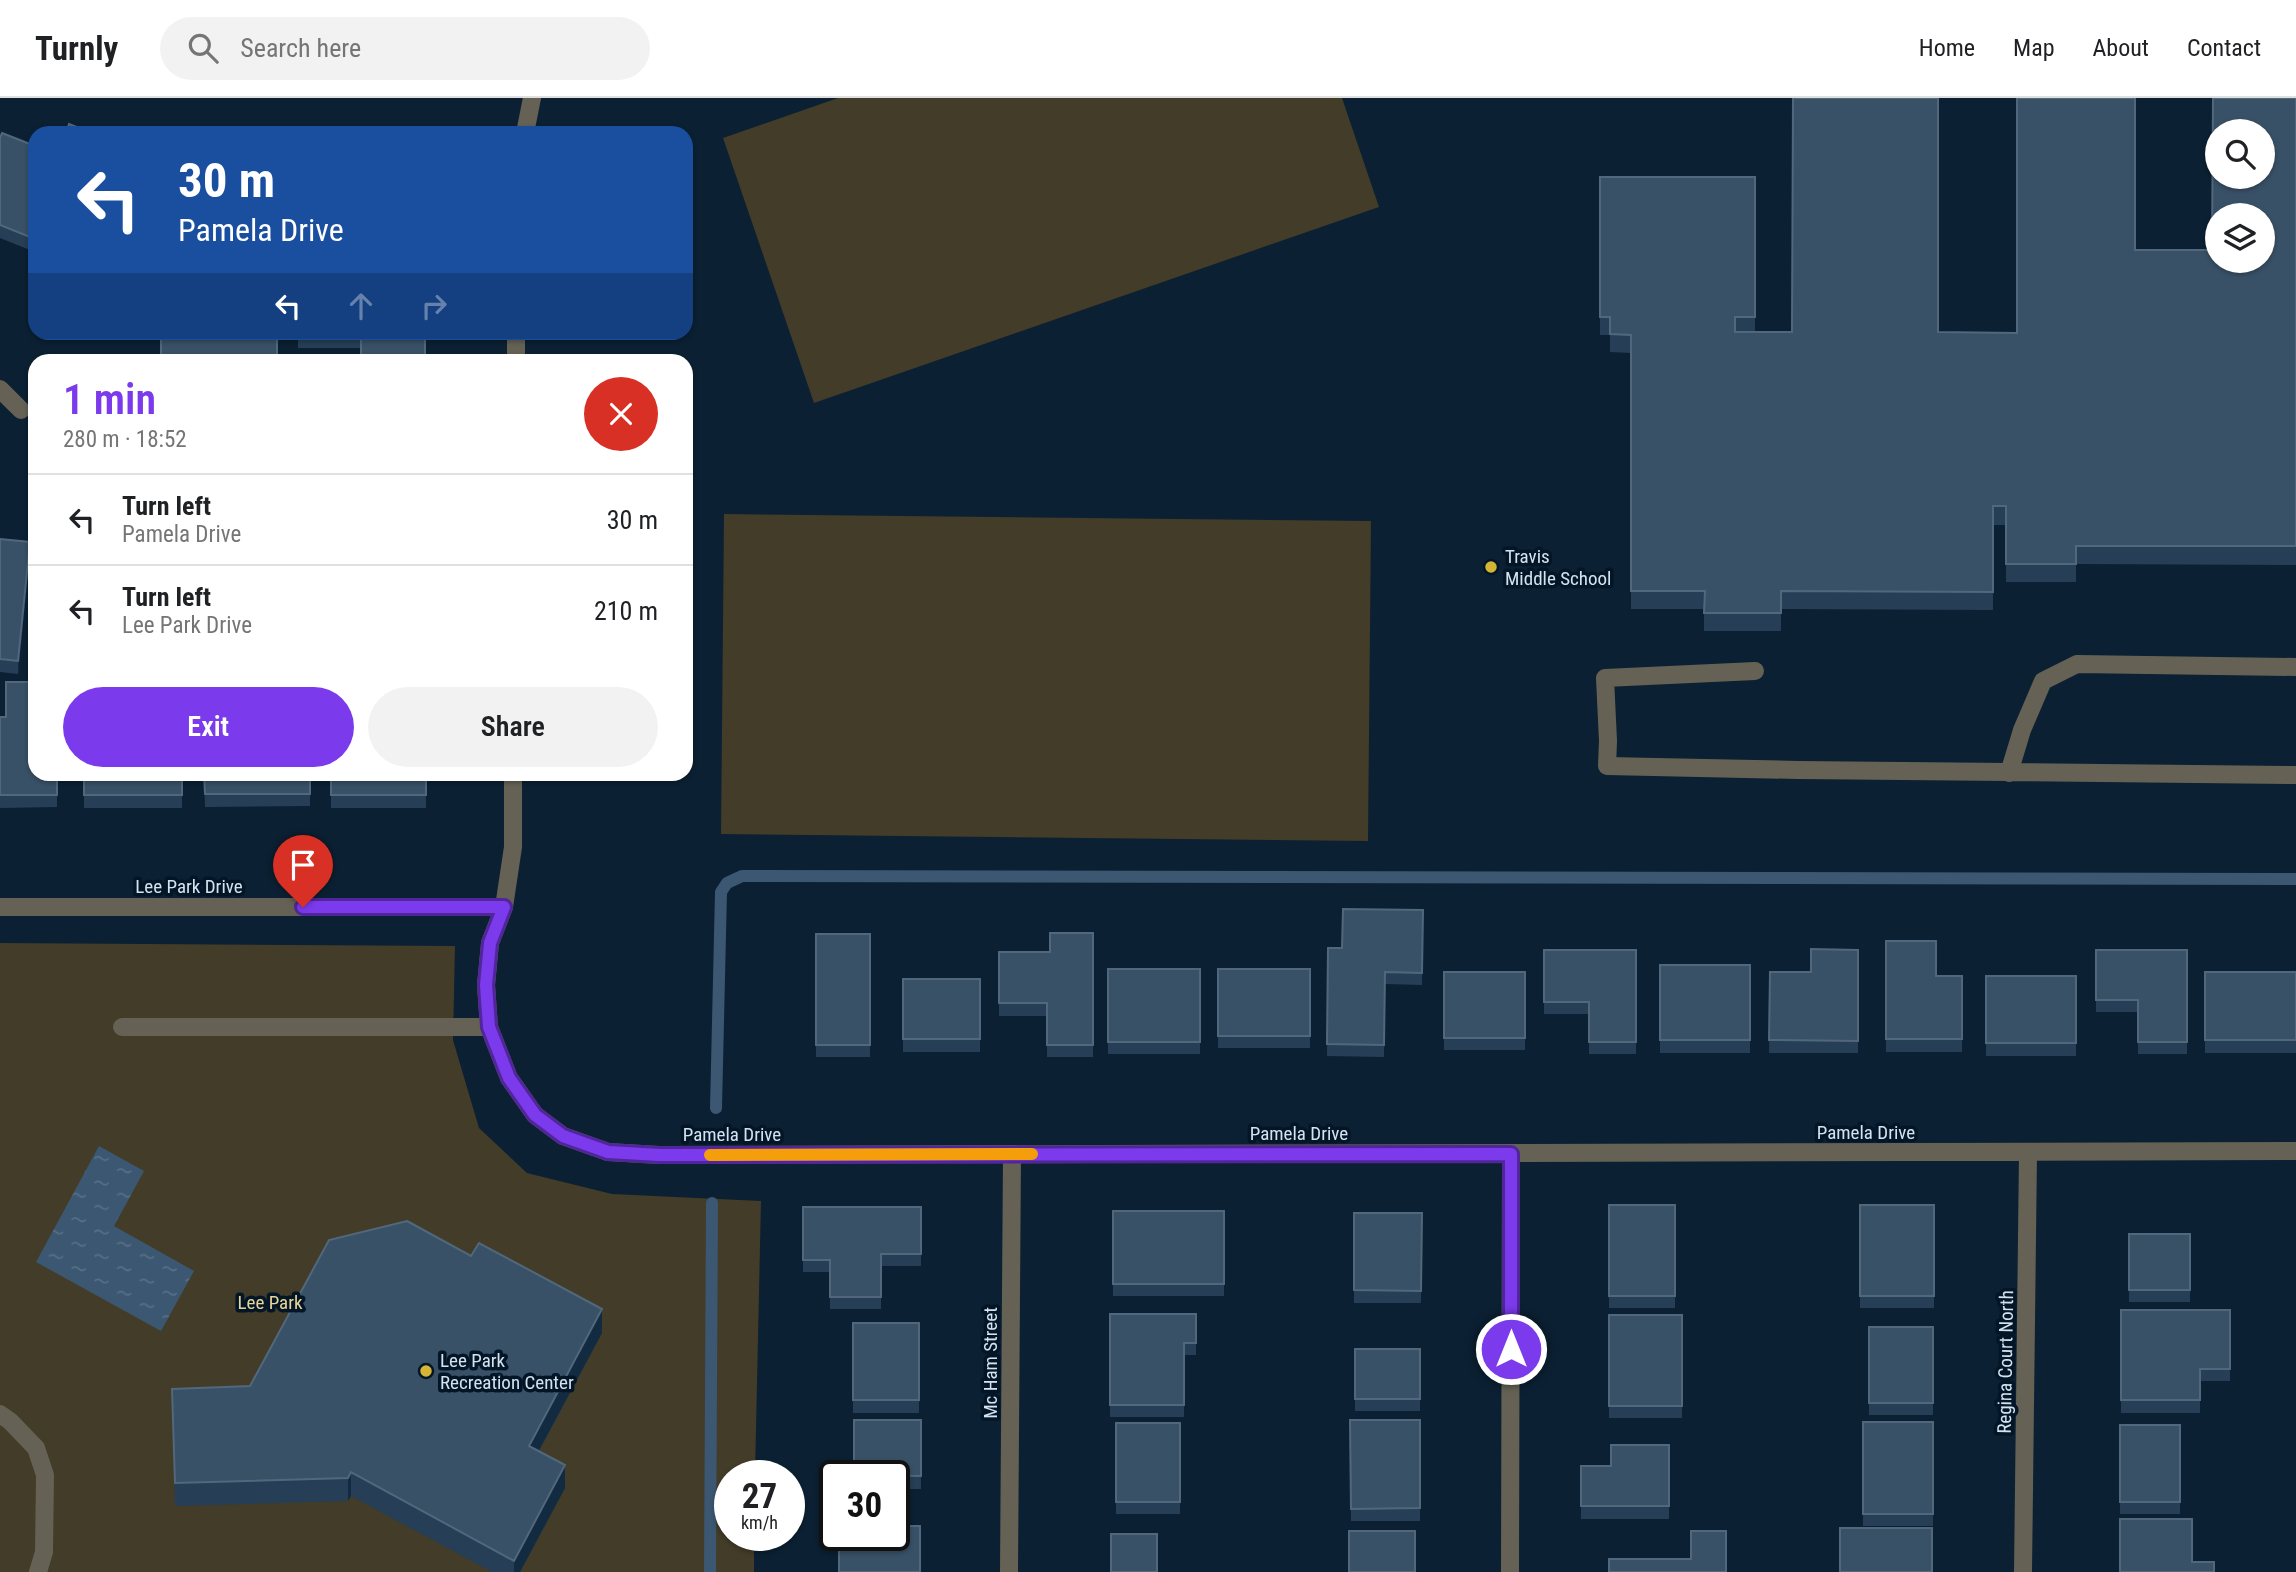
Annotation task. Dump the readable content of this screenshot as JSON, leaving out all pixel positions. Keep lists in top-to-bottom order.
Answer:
{
  "streets": {
    "street": [
      "Lee Park Drive",
      "Pamela Drive",
      "Regina Court North",
      "Mc Ham Street"
    ]
  },
  "crossings": [
    ["Lee Park Drive", "Pamela Drive"],
    ["Pamela Drive", "Regina Court North"],
    ["Pamela Drive", "Mc Ham Street"]
  ],
  "parks": ["Lee Park"],
  "places": ["Travis Middle School", "Lee Park Recreation Center"],
  "page": {
    "header": "Turnly",
    "search": "Search here",
    "nav": [
      "Home",
      "Map",
      "About",
      "Contact"
    ],
    "turn": ["30 m", "Pamela Drive"],
    "heading": ["1 min", "280 m · 18:52"],
    "list": [
      {
        "name": "Turn left",
        "note": "Pamela Drive",
        "value": "30 m"
      },
      {
        "name": "Turn left",
        "note": "Lee Park Drive",
        "value": "210 m"
      }
    ],
    "buttons": ["Exit", "Share"],
    "speed": "27 km/h",
    "limit": "30"
  }
}
